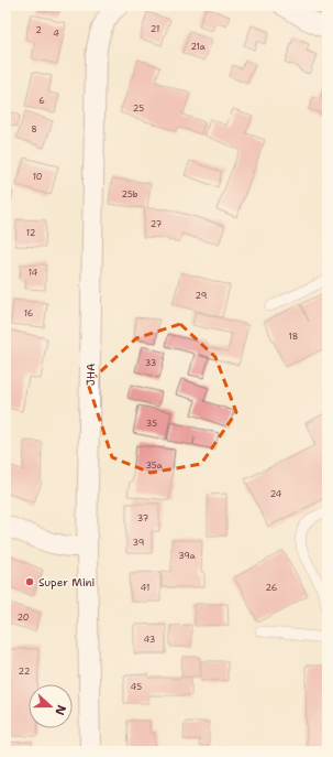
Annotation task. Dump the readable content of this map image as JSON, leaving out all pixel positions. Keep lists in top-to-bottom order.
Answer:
{
  "streets": {
    "street": ["ЈНА"]
  },
  "places": ["Super Mini"],
  "house_numbers": [
    "21",
    "2",
    "4",
    "21a",
    "6",
    "25",
    "8",
    "10",
    "25b",
    "27",
    "12",
    "14",
    "29",
    "16",
    "18",
    "33",
    "35",
    "35a",
    "24",
    "37",
    "39",
    "39a",
    "41",
    "26",
    "20",
    "43",
    "22",
    "45"
  ],
  "north": "right"
}
